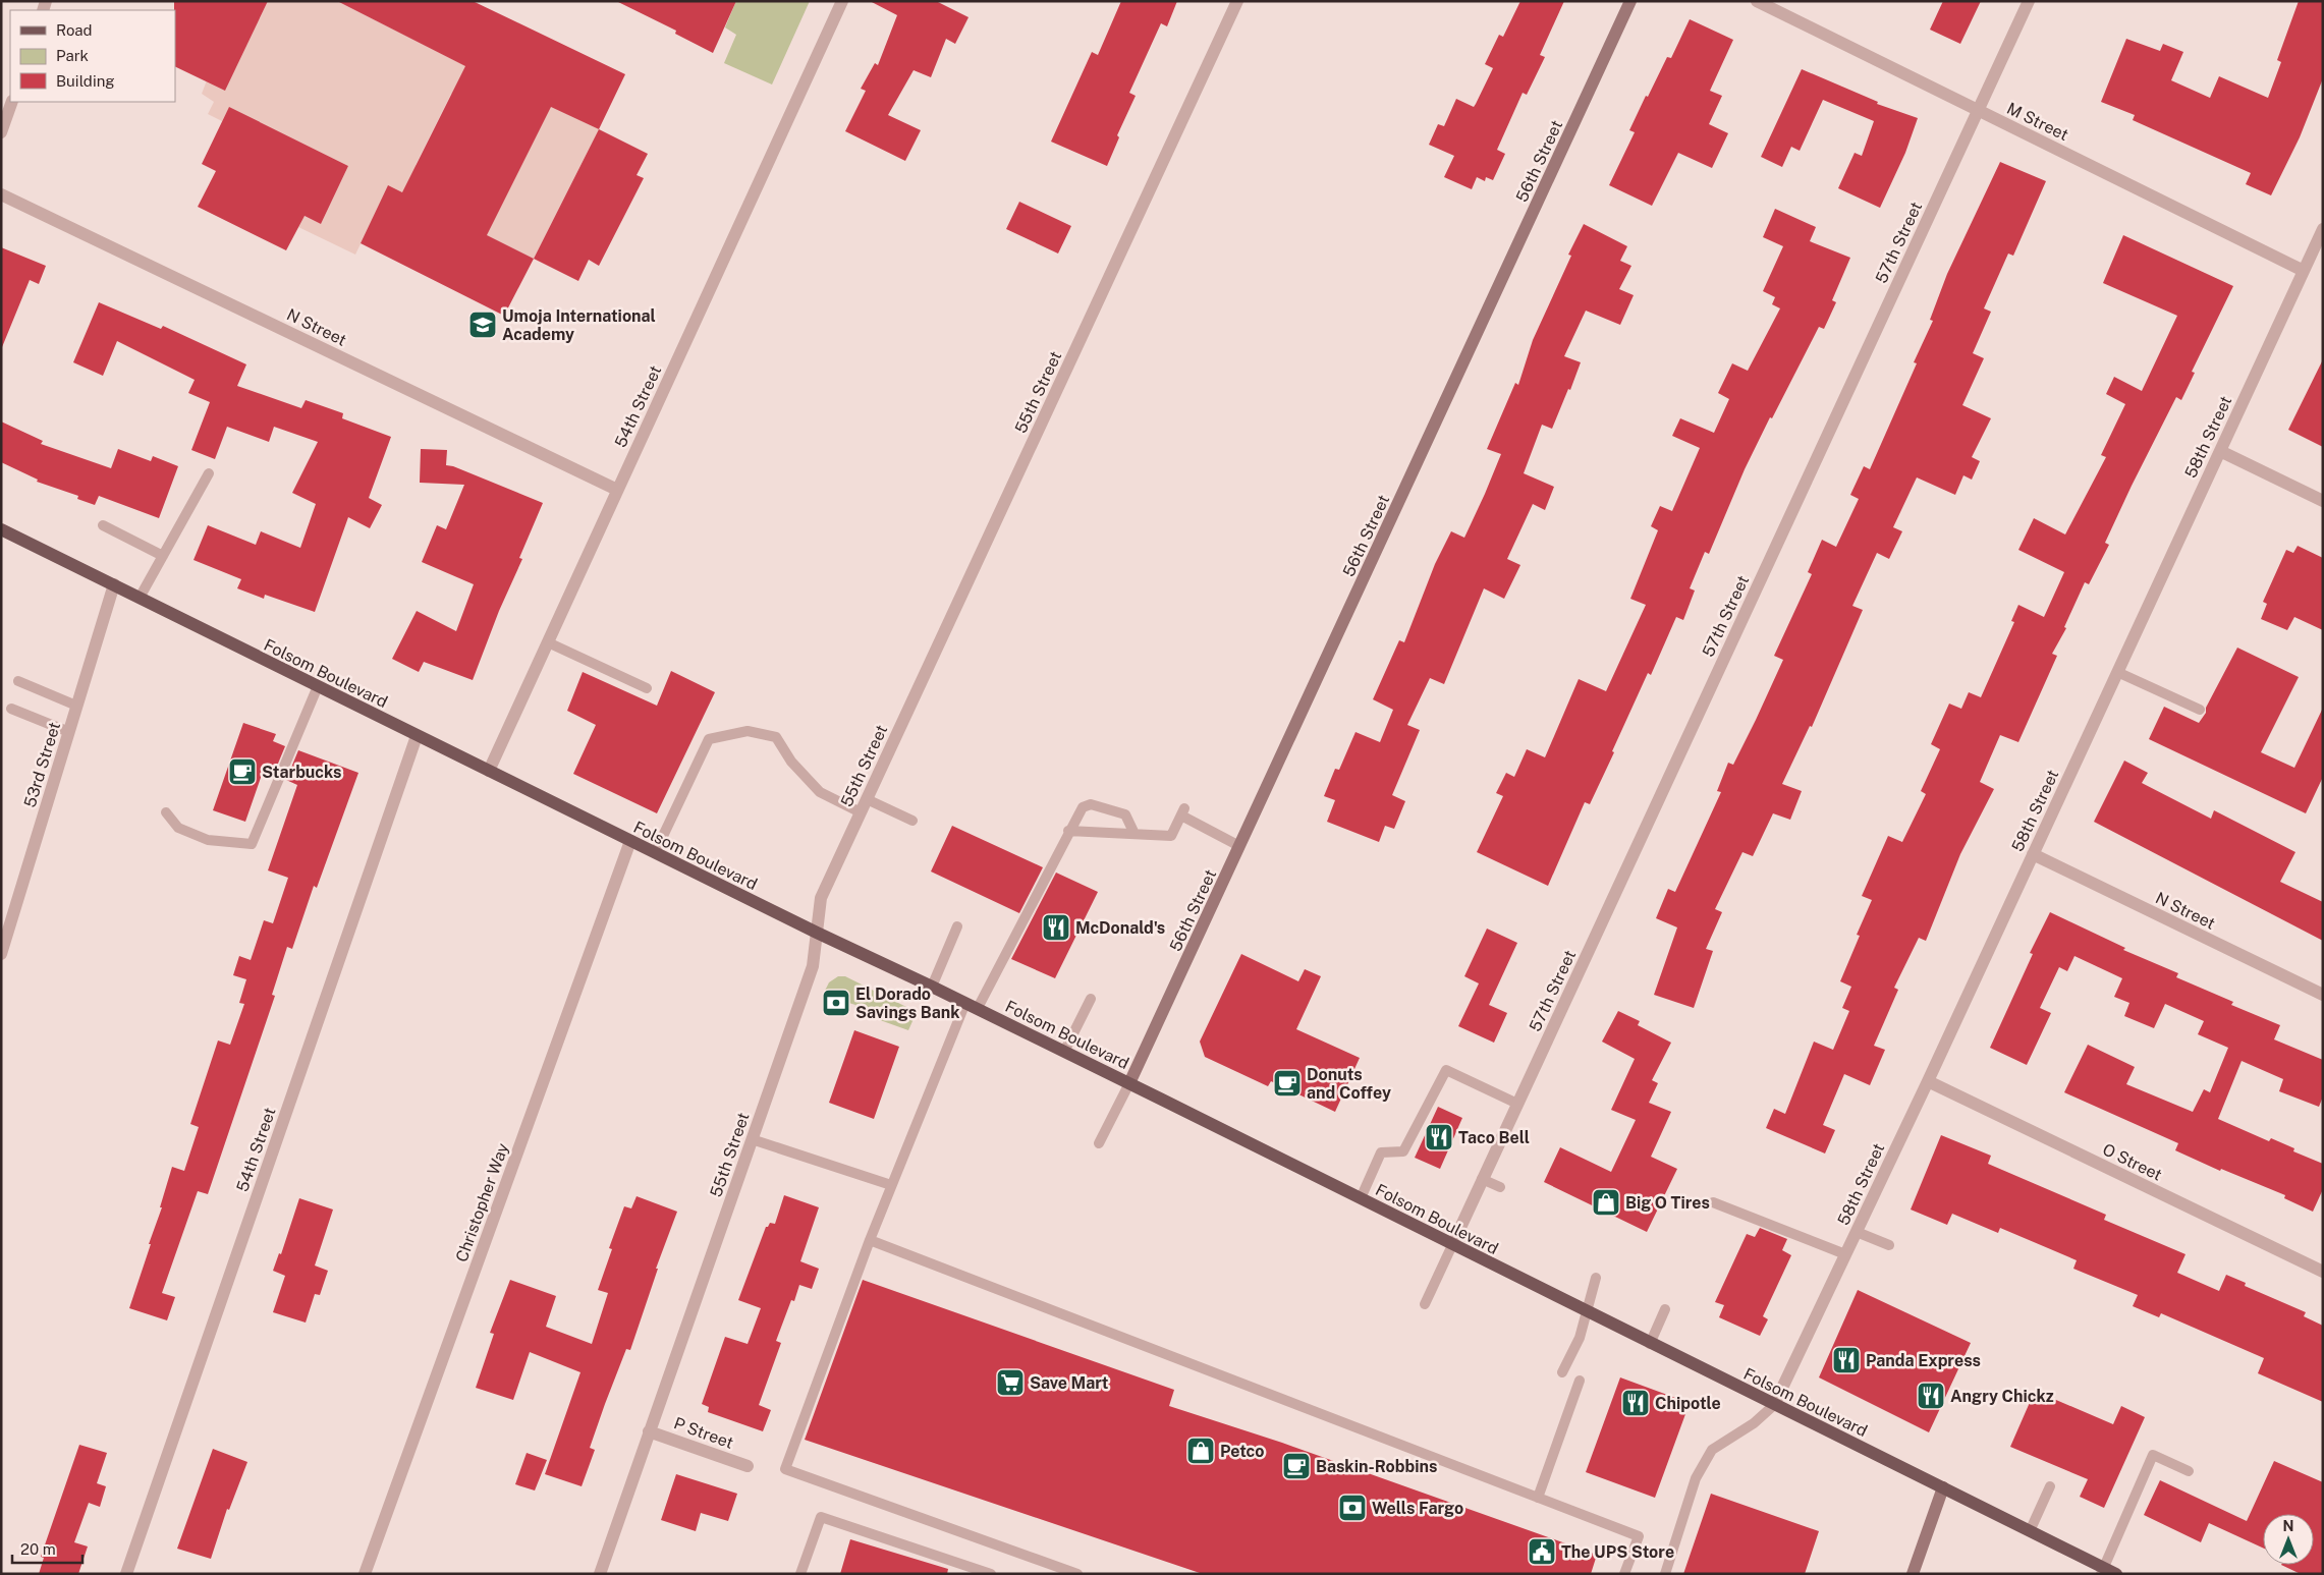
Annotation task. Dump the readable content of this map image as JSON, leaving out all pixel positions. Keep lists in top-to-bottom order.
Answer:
{
  "streets": {
    "main road": ["Folsom Boulevard"],
    "street": [
      "M Street",
      "56th Street",
      "57th Street",
      "N Street",
      "55th Street",
      "54th Street",
      "58th Street",
      "53rd Street",
      "O Street",
      "Christopher Way",
      "P Street"
    ]
  },
  "crossings": [
    ["M Street", "57th Street"],
    ["M Street", "58th Street"],
    ["56th Street", "Folsom Boulevard"],
    ["57th Street", "Folsom Boulevard"],
    ["N Street", "54th Street"],
    ["N Street", "58th Street"],
    ["55th Street", "Folsom Boulevard"],
    ["55th Street", "P Street"],
    ["54th Street", "Folsom Boulevard"],
    ["58th Street", "Folsom Boulevard"],
    ["58th Street", "O Street"],
    ["Folsom Boulevard", "53rd Street"],
    ["Folsom Boulevard", "Christopher Way"]
  ],
  "places": {
    "school or university": ["Umoja International Academy"],
    "cafe": ["Starbucks", "Donuts and Coffey", "Baskin-Robbins"],
    "restaurant": [
      "McDonald's",
      "Taco Bell",
      "Panda Express",
      "Angry Chickz",
      "Chipotle"
    ],
    "bank": ["El Dorado Savings Bank", "Wells Fargo"],
    "shop": ["Big O Tires", "Petco"],
    "supermarket": ["Save Mart"],
    "public building": ["The UPS Store"]
  },
  "legend": ["Road", "Park", "Building"],
  "scale_bar": "20 m",
  "north": "top"
}
